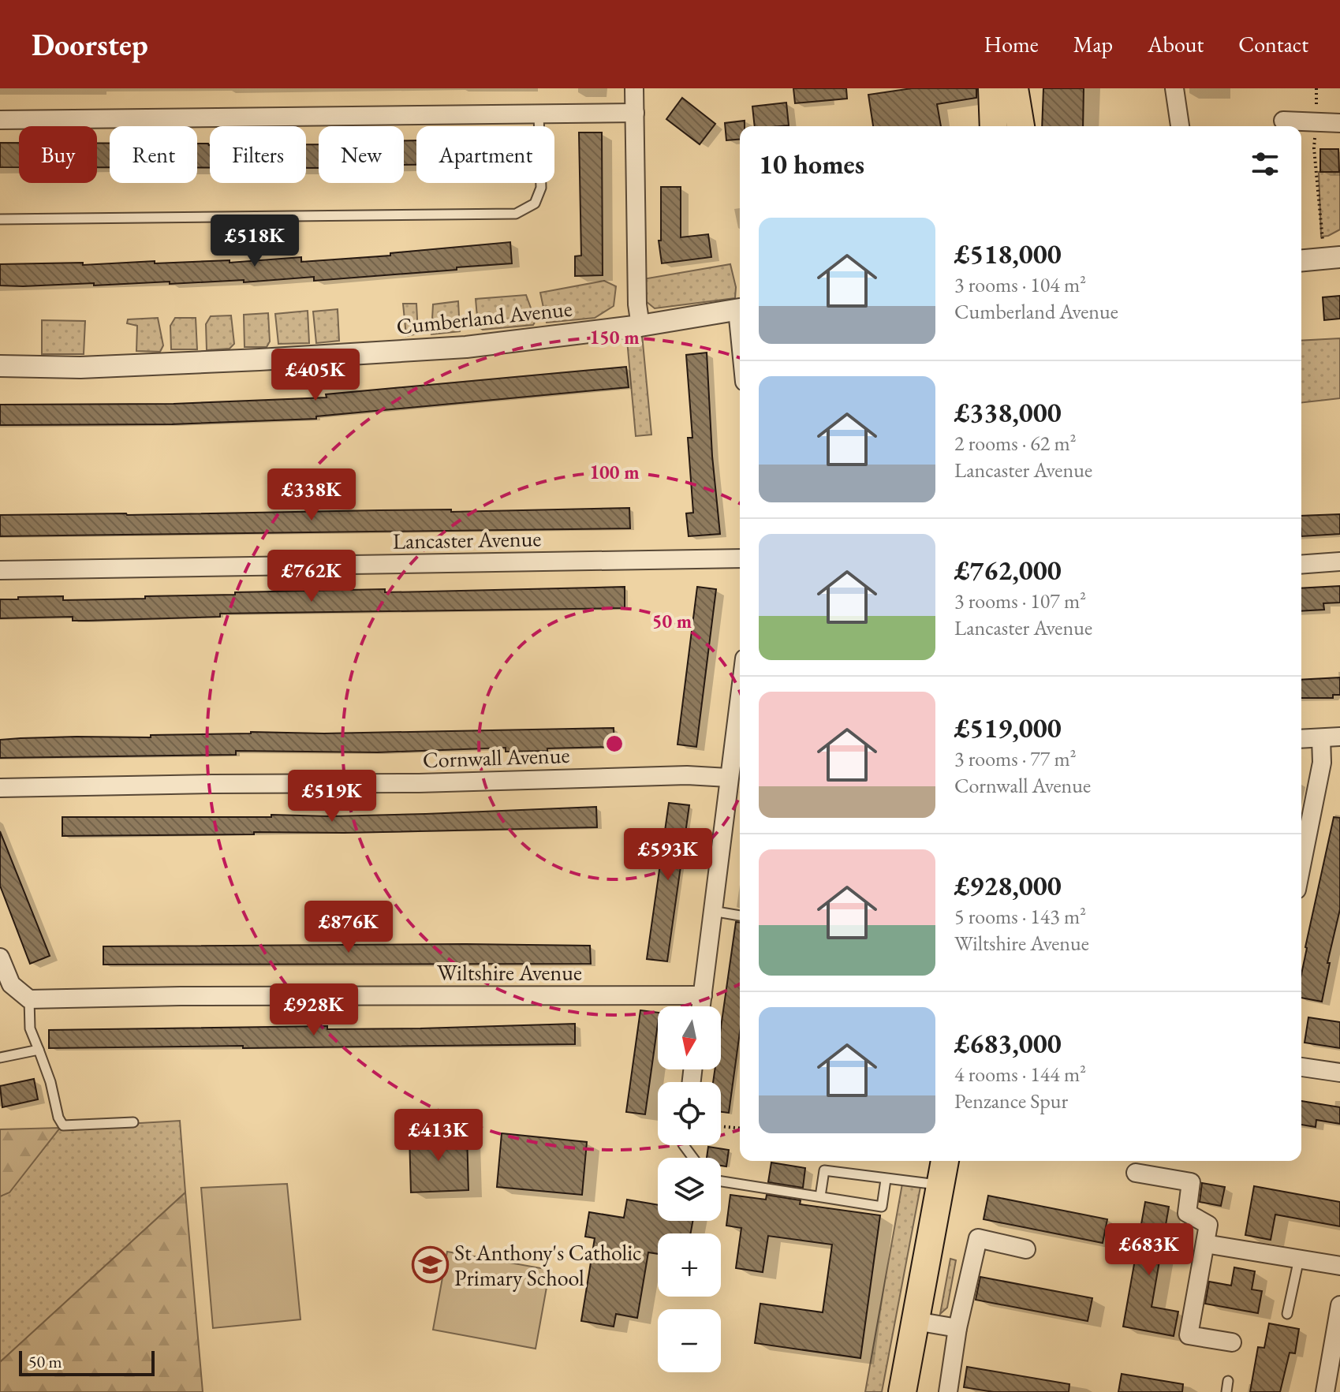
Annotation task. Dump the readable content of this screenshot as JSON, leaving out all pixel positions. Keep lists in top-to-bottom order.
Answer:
{
  "streets": {
    "street": [
      "Cumberland Avenue",
      "Lancaster Avenue",
      "Cornwall Avenue",
      "Wiltshire Avenue"
    ]
  },
  "places": {
    "school or university": ["St Anthony's Catholic Primary School"]
  },
  "scale_bar": "50 m",
  "north": "bottom",
  "page": {
    "header": "Doorstep",
    "nav": [
      "Home",
      "Map",
      "About",
      "Contact"
    ],
    "chip": [
      "Buy",
      "Rent",
      "Filters",
      "New",
      "Apartment"
    ],
    "heading": "10 homes",
    "list": [
      {
        "name": "£518,000",
        "note": "3 rooms · 104 m² · Cumberland Avenue"
      },
      {
        "name": "£338,000",
        "note": "2 rooms · 62 m² · Lancaster Avenue"
      },
      {
        "name": "£762,000",
        "note": "3 rooms · 107 m² · Lancaster Avenue"
      },
      {
        "name": "£519,000",
        "note": "3 rooms · 77 m² · Cornwall Avenue"
      },
      {
        "name": "£928,000",
        "note": "5 rooms · 143 m² · Wiltshire Avenue"
      },
      {
        "name": "£683,000",
        "note": "4 rooms · 144 m² · Penzance Spur"
      }
    ],
    "price": [
      "£518K",
      "£405K",
      "£338K",
      "£762K",
      "£519K",
      "£593K",
      "£876K",
      "£928K",
      "£413K",
      "£683K"
    ],
    "map_buttons": ["+", "−"],
    "scale": "50 m"
  },
  "rings": ["150 m", "100 m", "50 m"]
}
